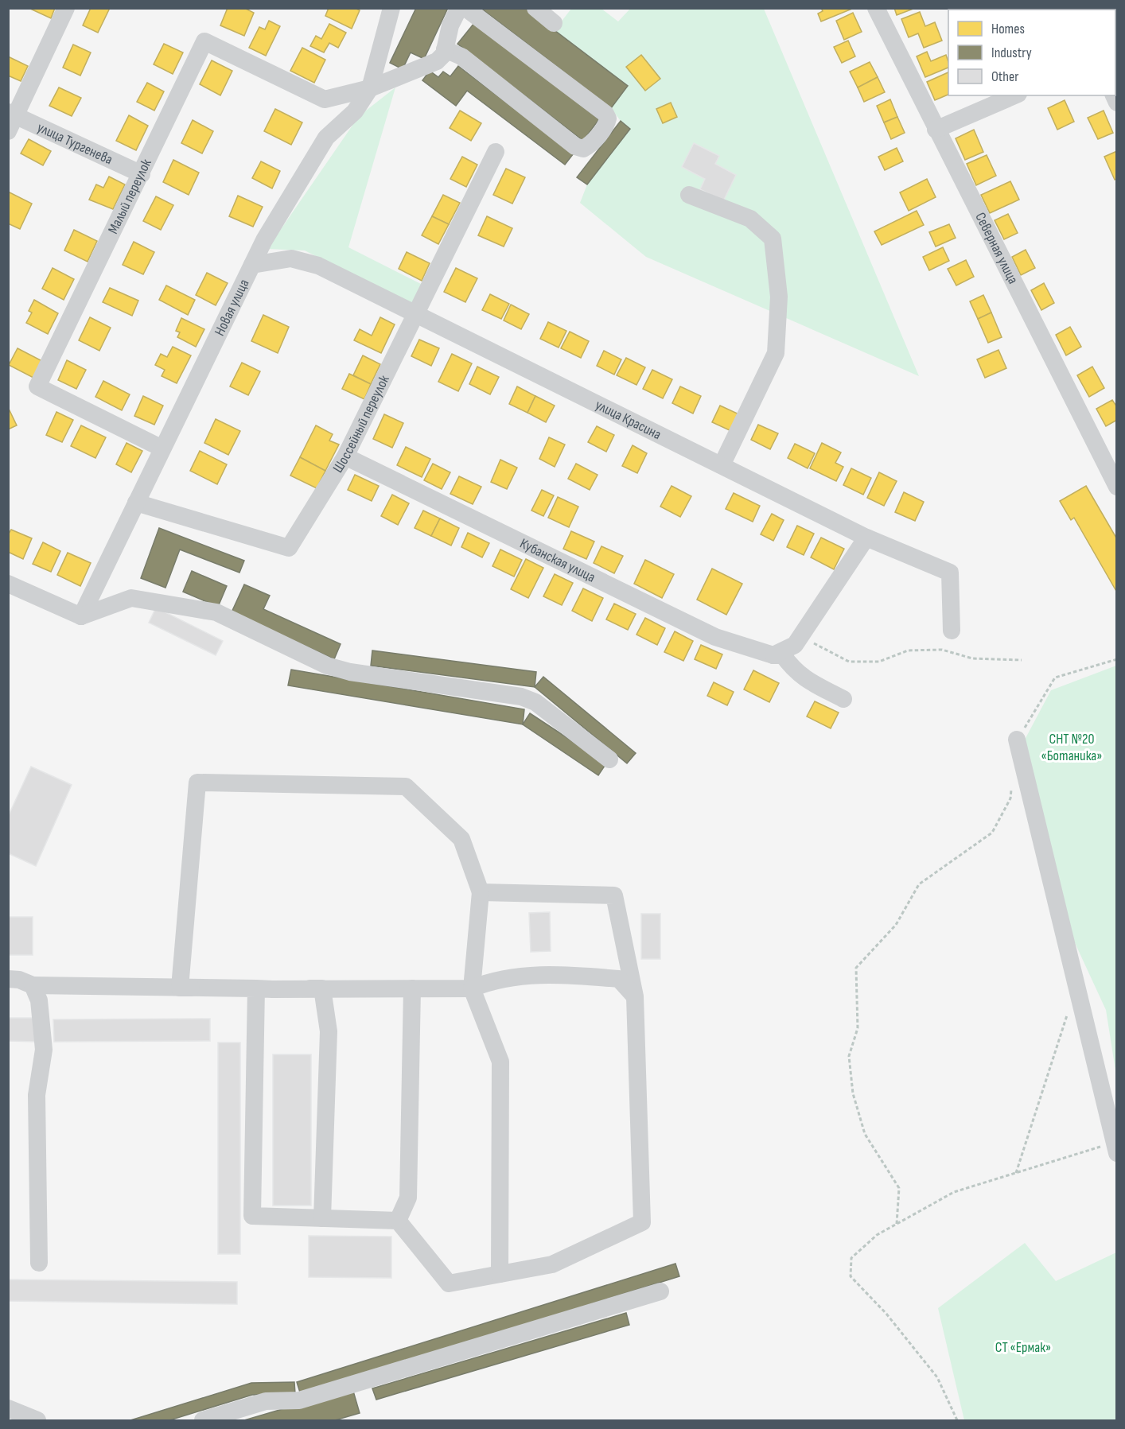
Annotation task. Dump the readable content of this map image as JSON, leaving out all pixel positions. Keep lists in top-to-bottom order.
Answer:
{
  "streets": {
    "street": [
      "улица Тургенева",
      "Малый переулок",
      "Северная улица",
      "Новая улица",
      "улица Красина",
      "Шоссейный переулок",
      "Кубанская улица"
    ]
  },
  "crossings": [
    ["улица Тургенева", "Малый переулок"],
    ["Малый переулок", "Новая улица"],
    ["Новая улица", "улица Красина"],
    ["Новая улица", "Шоссейный переулок"],
    ["улица Красина", "Шоссейный переулок"],
    ["Шоссейный переулок", "Кубанская улица"]
  ],
  "parks": ["СНТ №20 «Ботаника»", "СТ «Ермак»"],
  "legend": ["Homes", "Industry", "Other"]
}
